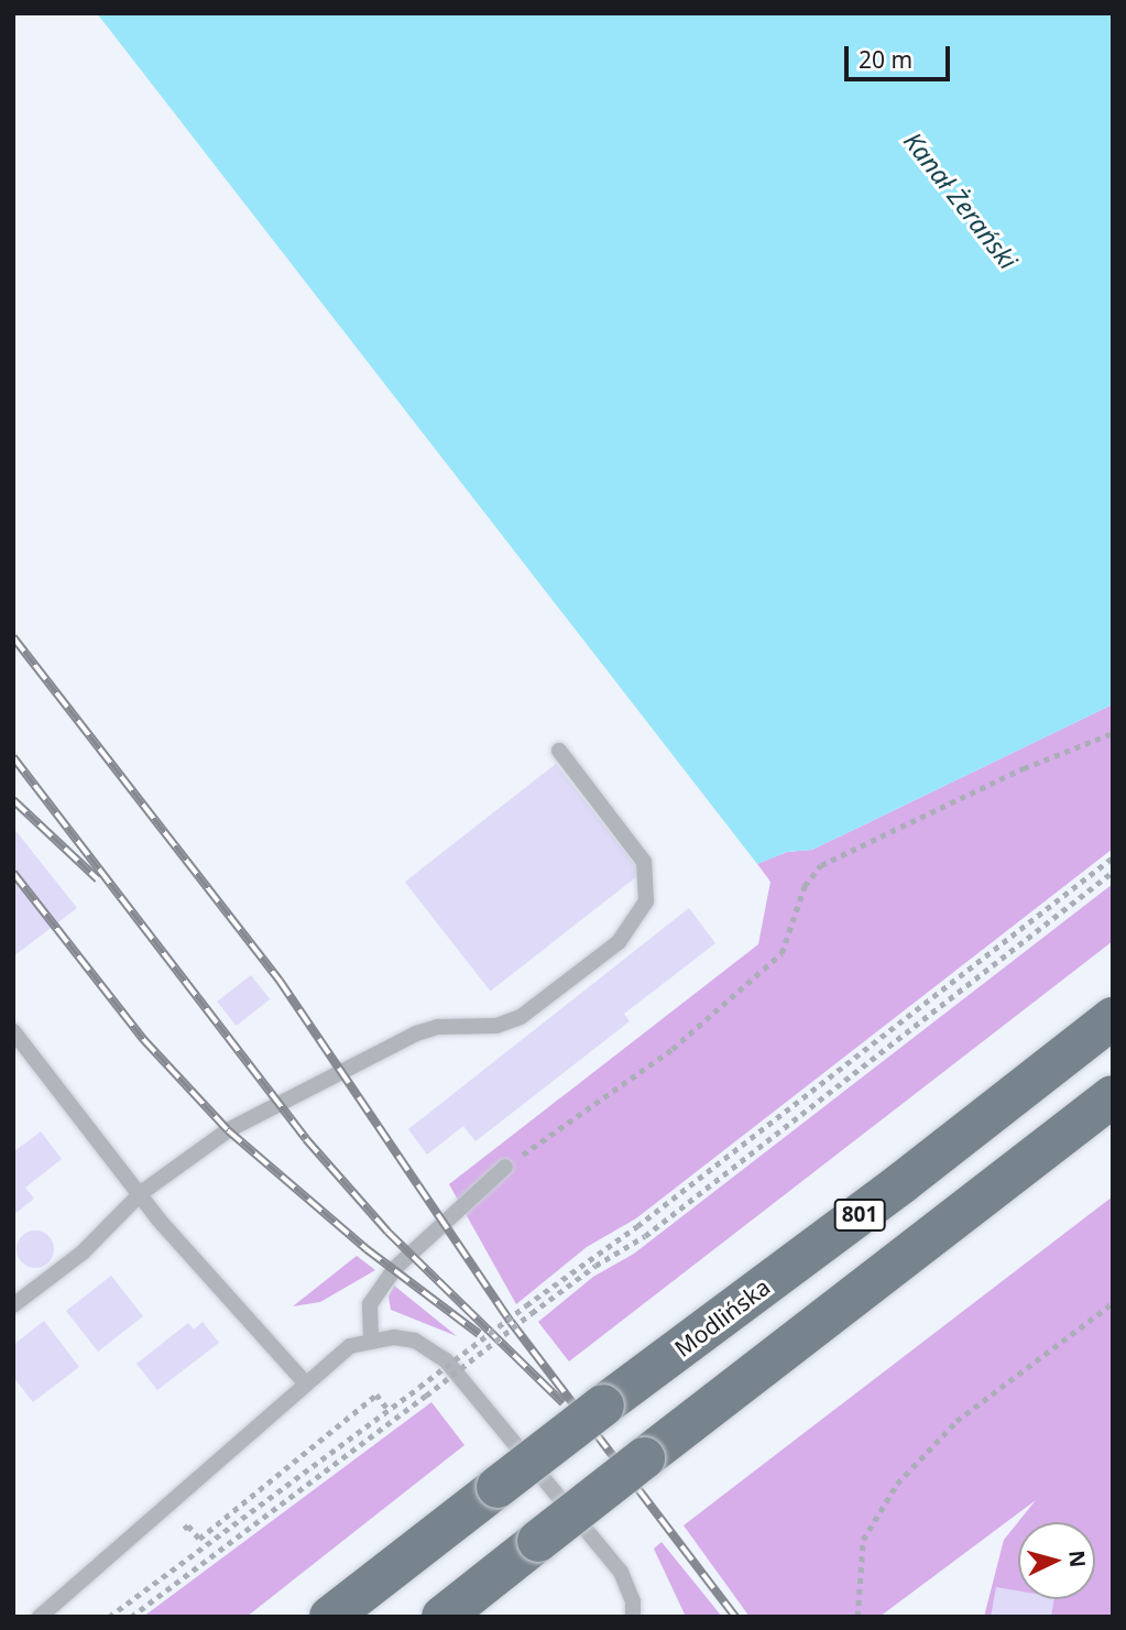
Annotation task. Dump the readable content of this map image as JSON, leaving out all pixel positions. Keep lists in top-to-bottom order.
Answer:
{
  "streets": {
    "main road": ["801", "Modlińska"]
  },
  "water": ["Kanał Żerański"],
  "scale_bar": "20 m",
  "north": "right"
}
